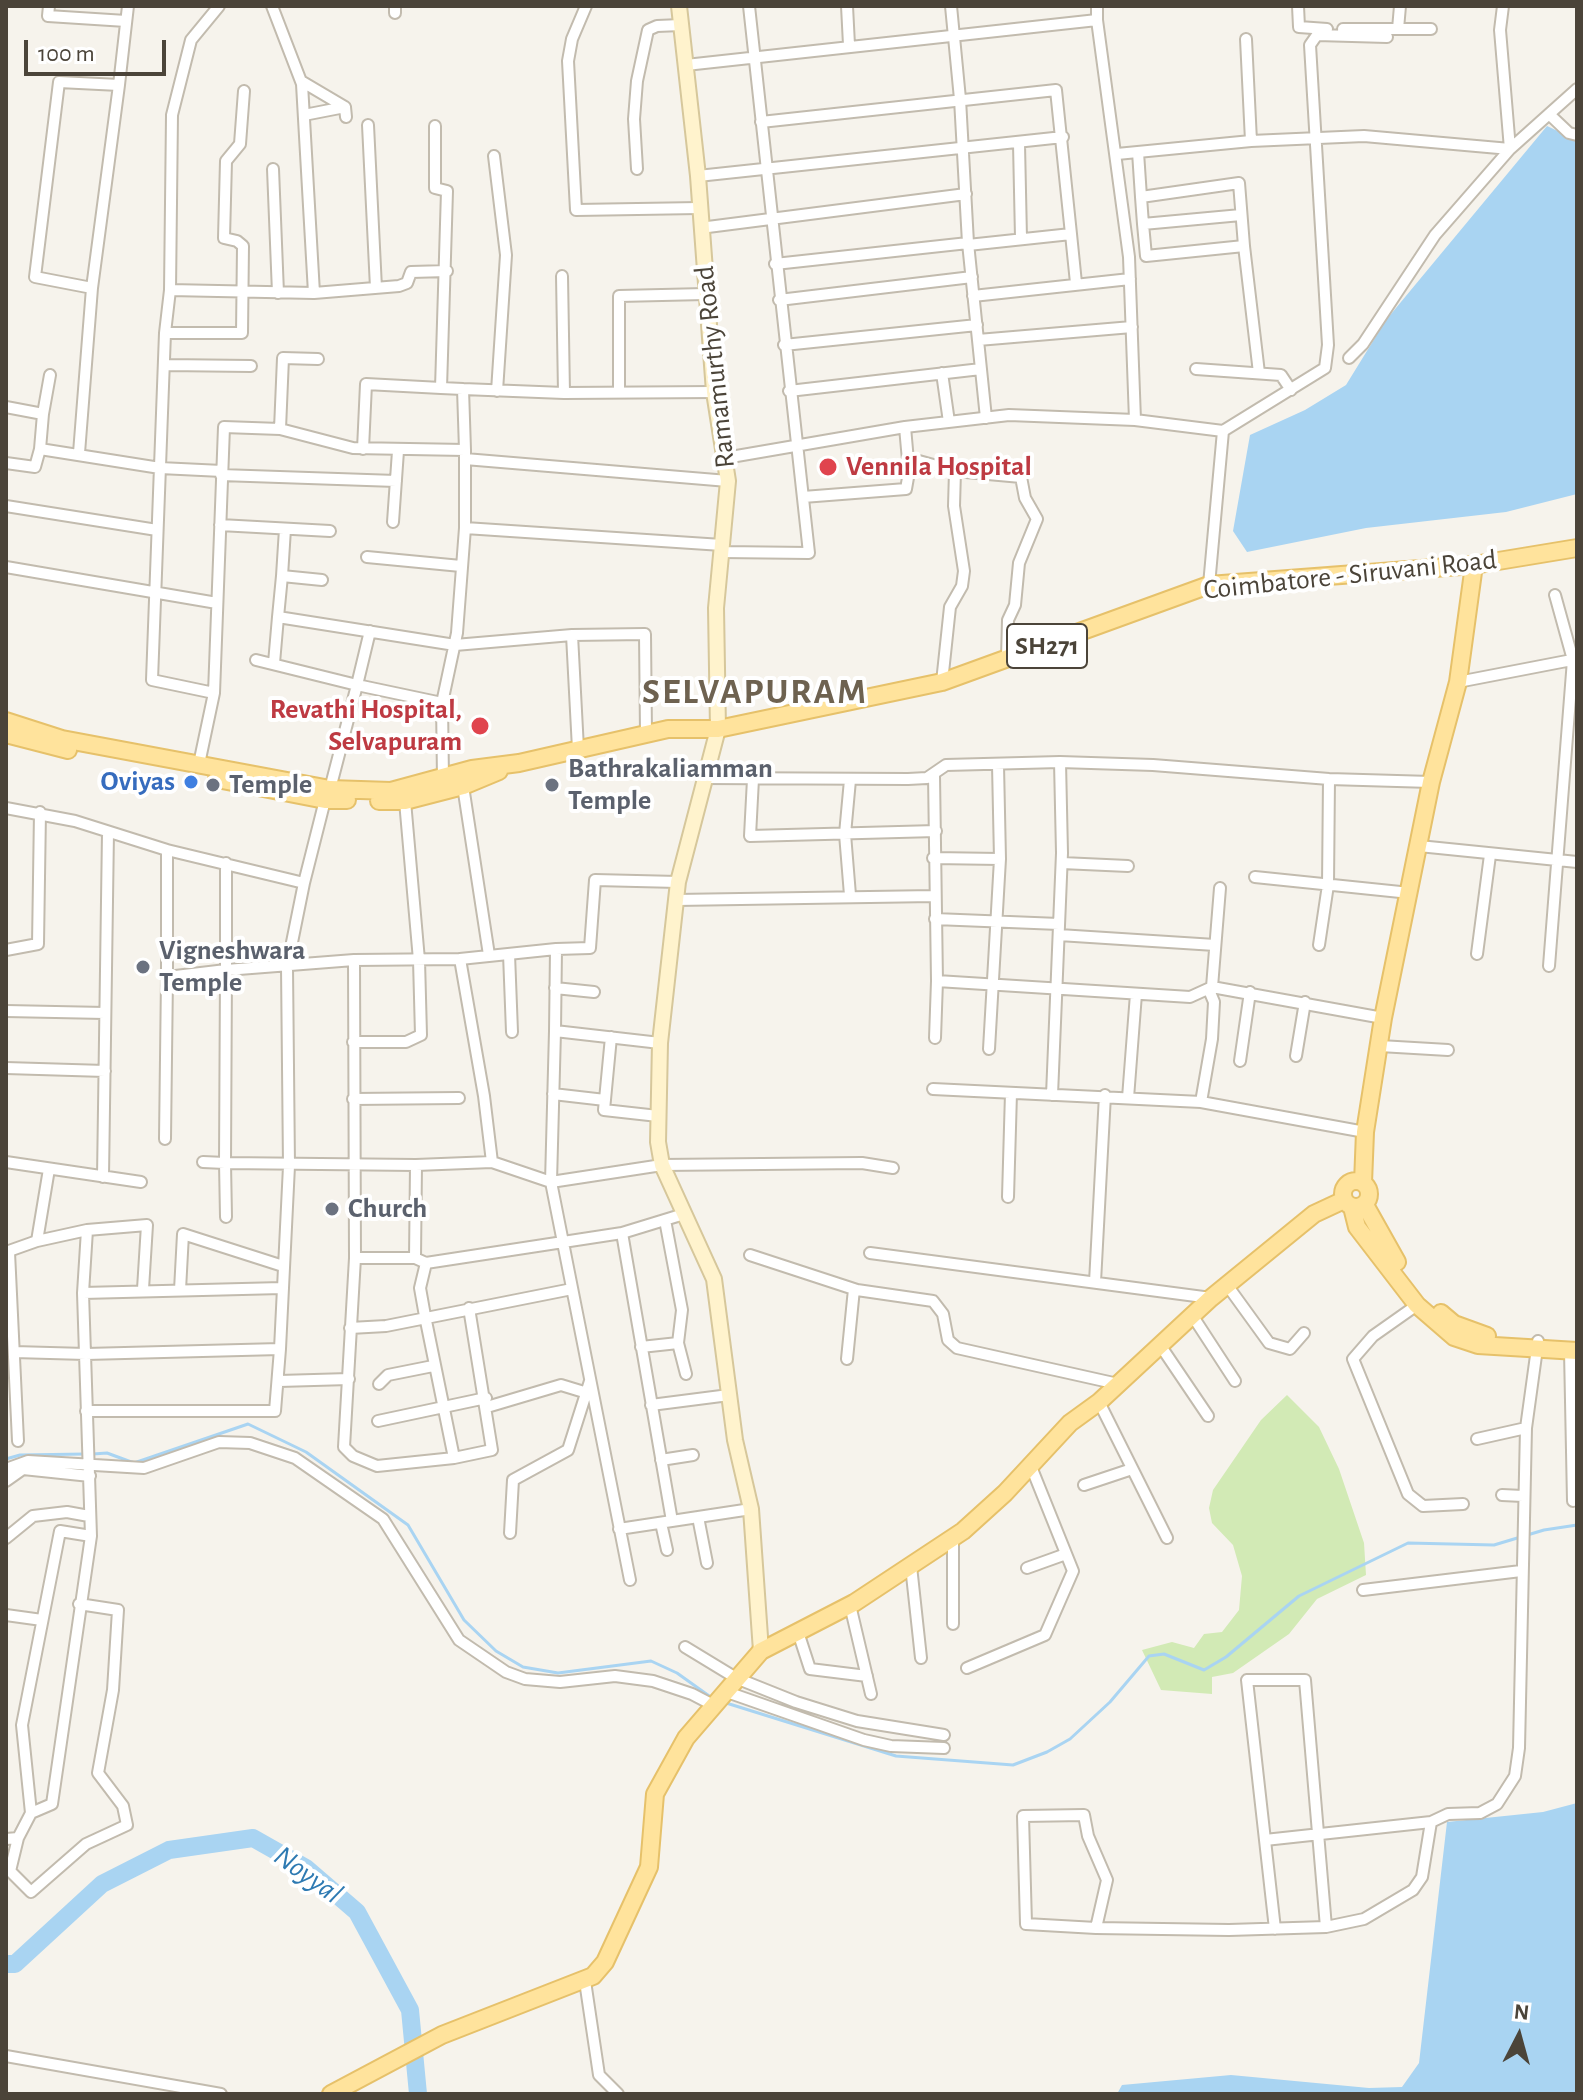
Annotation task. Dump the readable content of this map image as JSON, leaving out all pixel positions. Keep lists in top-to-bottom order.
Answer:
{
  "streets": {
    "main road": ["Ramamurthy Road", "Coimbatore - Siruvani Road", "SH271"]
  },
  "crossings": [
    ["Ramamurthy Road", "Coimbatore - Siruvani Road"]
  ],
  "districts": ["SELVAPURAM"],
  "water": ["Noyyal"],
  "places": [
    "Vennila Hospital",
    "Revathi Hospital, Selvapuram",
    "Oviyas",
    "Temple",
    "Bathrakaliamman Temple",
    "Vigneshwara Temple",
    "Church"
  ],
  "scale_bar": "100 m",
  "north": "top"
}
